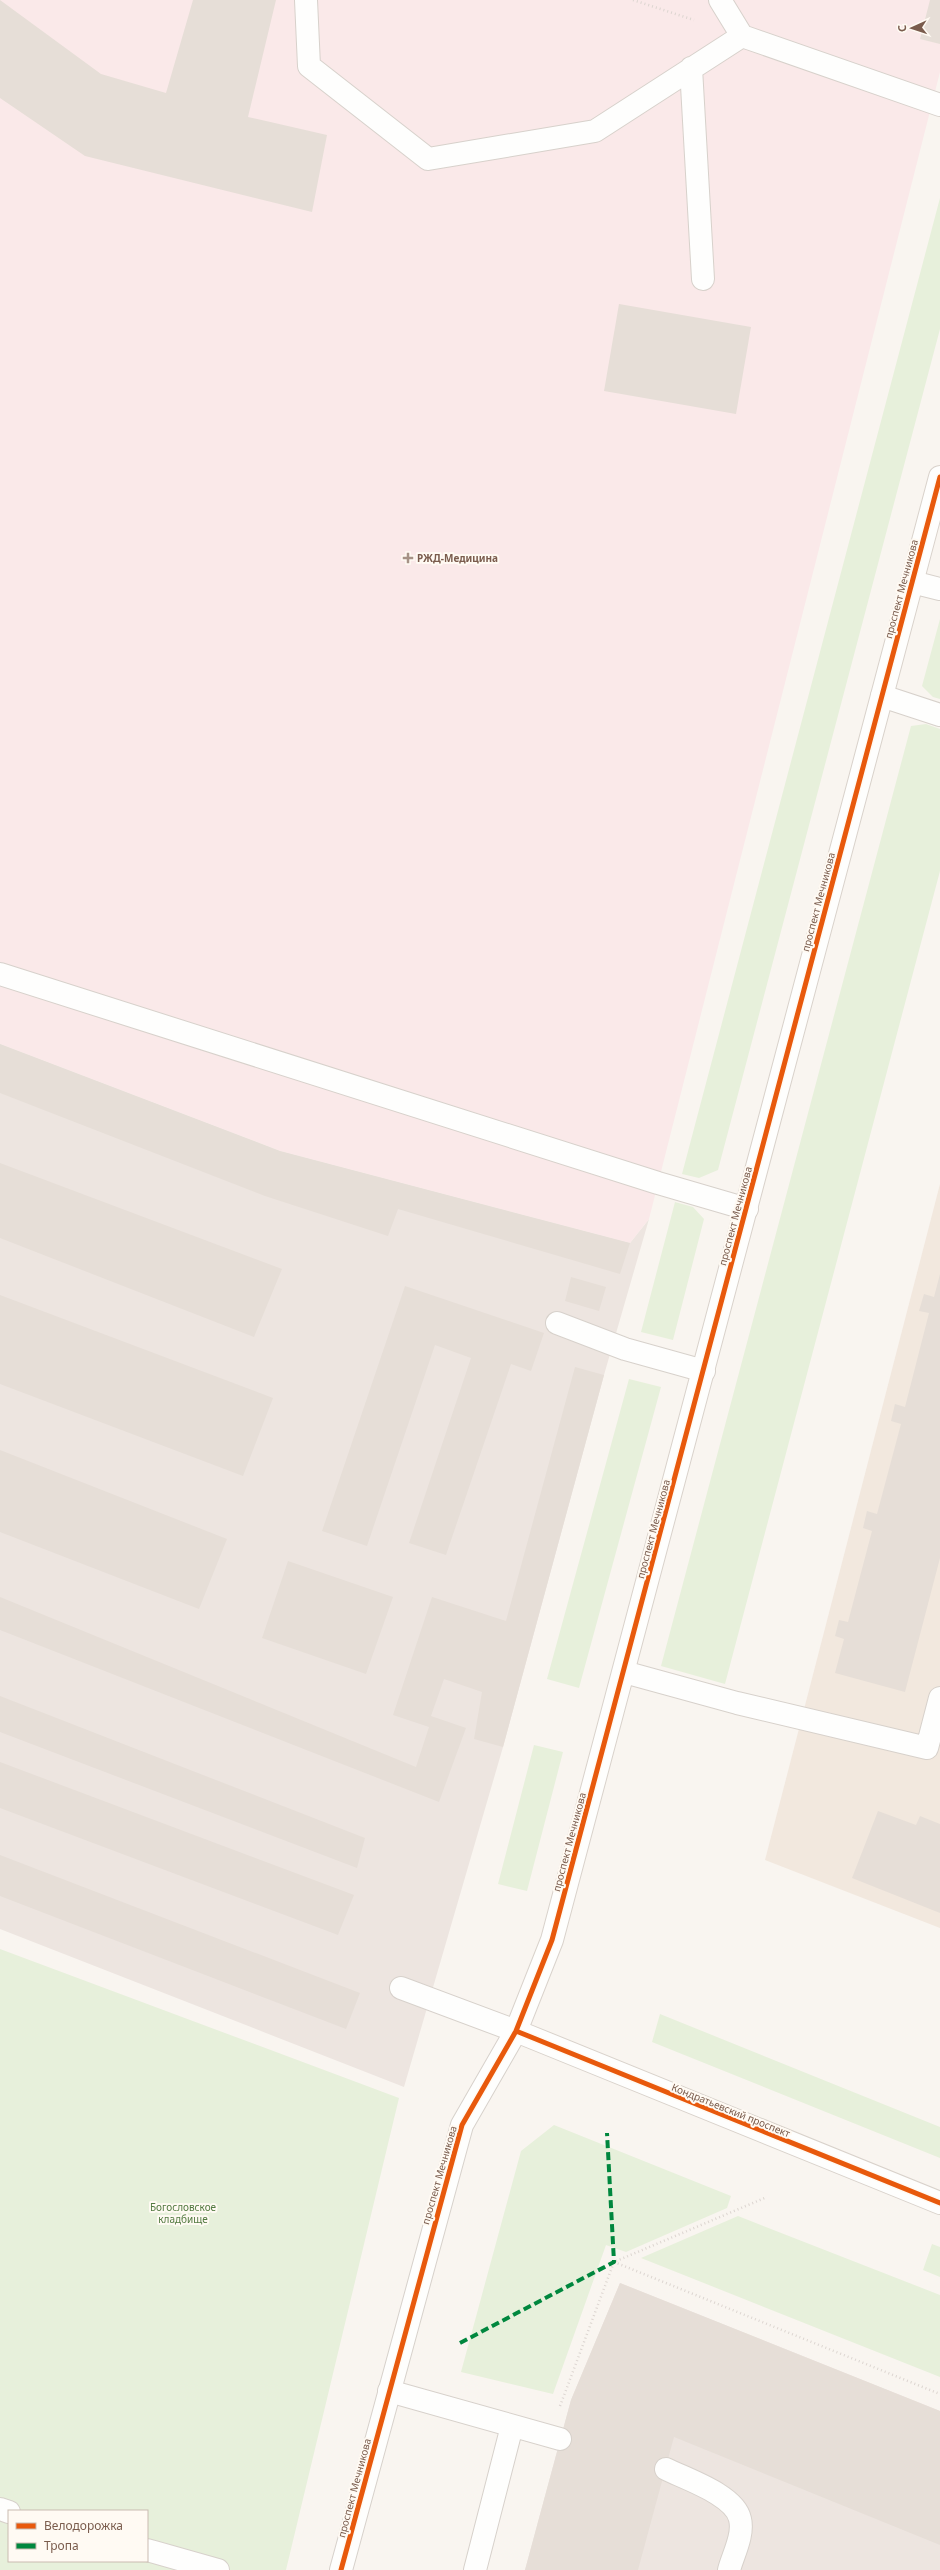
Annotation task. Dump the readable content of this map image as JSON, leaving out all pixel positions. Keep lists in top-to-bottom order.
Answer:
{
  "streets": {
    "street": ["проспект Мечникова", "Кондратьевский проспект"]
  },
  "crossings": [
    ["проспект Мечникова", "Кондратьевский проспект"]
  ],
  "parks": ["Богословское кладбище"],
  "places": {
    "health": ["РЖД-Медицина"]
  },
  "legend": ["Велодорожка", "Тропа"],
  "north": "left"
}
